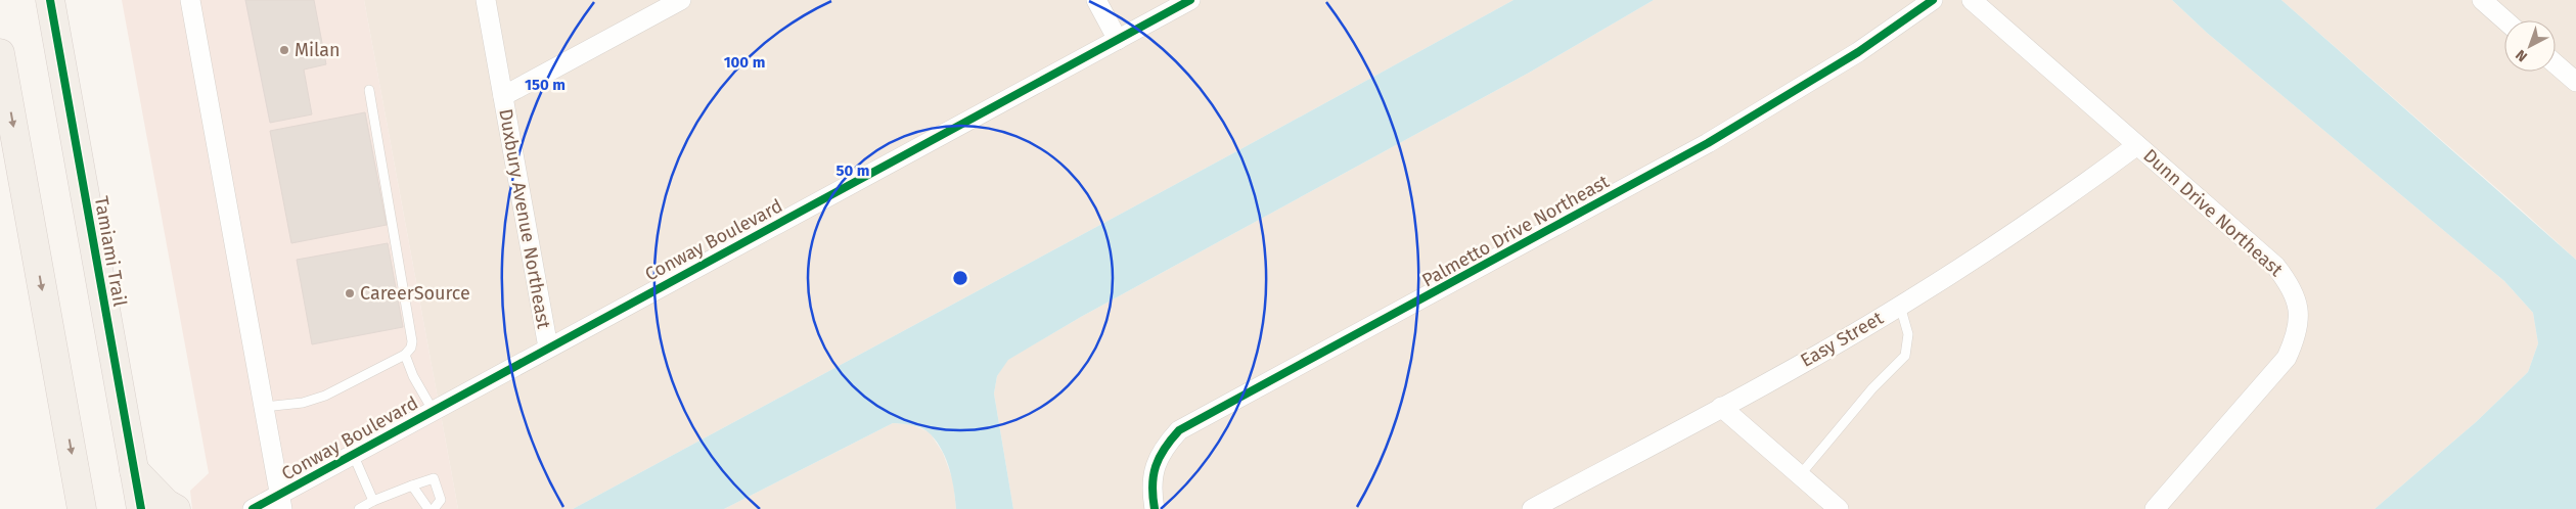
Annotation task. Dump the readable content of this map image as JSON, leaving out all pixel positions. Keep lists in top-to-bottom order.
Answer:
{
  "streets": {
    "main road": ["Tamiami Trail"],
    "street": [
      "Dunn Drive Northeast",
      "Duxbury Avenue Northeast",
      "Palmetto Drive Northeast",
      "Conway Boulevard",
      "Easy Street"
    ]
  },
  "crossings": [
    ["Dunn Drive Northeast", "Easy Street"],
    ["Duxbury Avenue Northeast", "Conway Boulevard"]
  ],
  "places": ["Milan", "CareerSource"],
  "north": "bottom left",
  "rings": ["100 m", "150 m", "50 m"]
}
